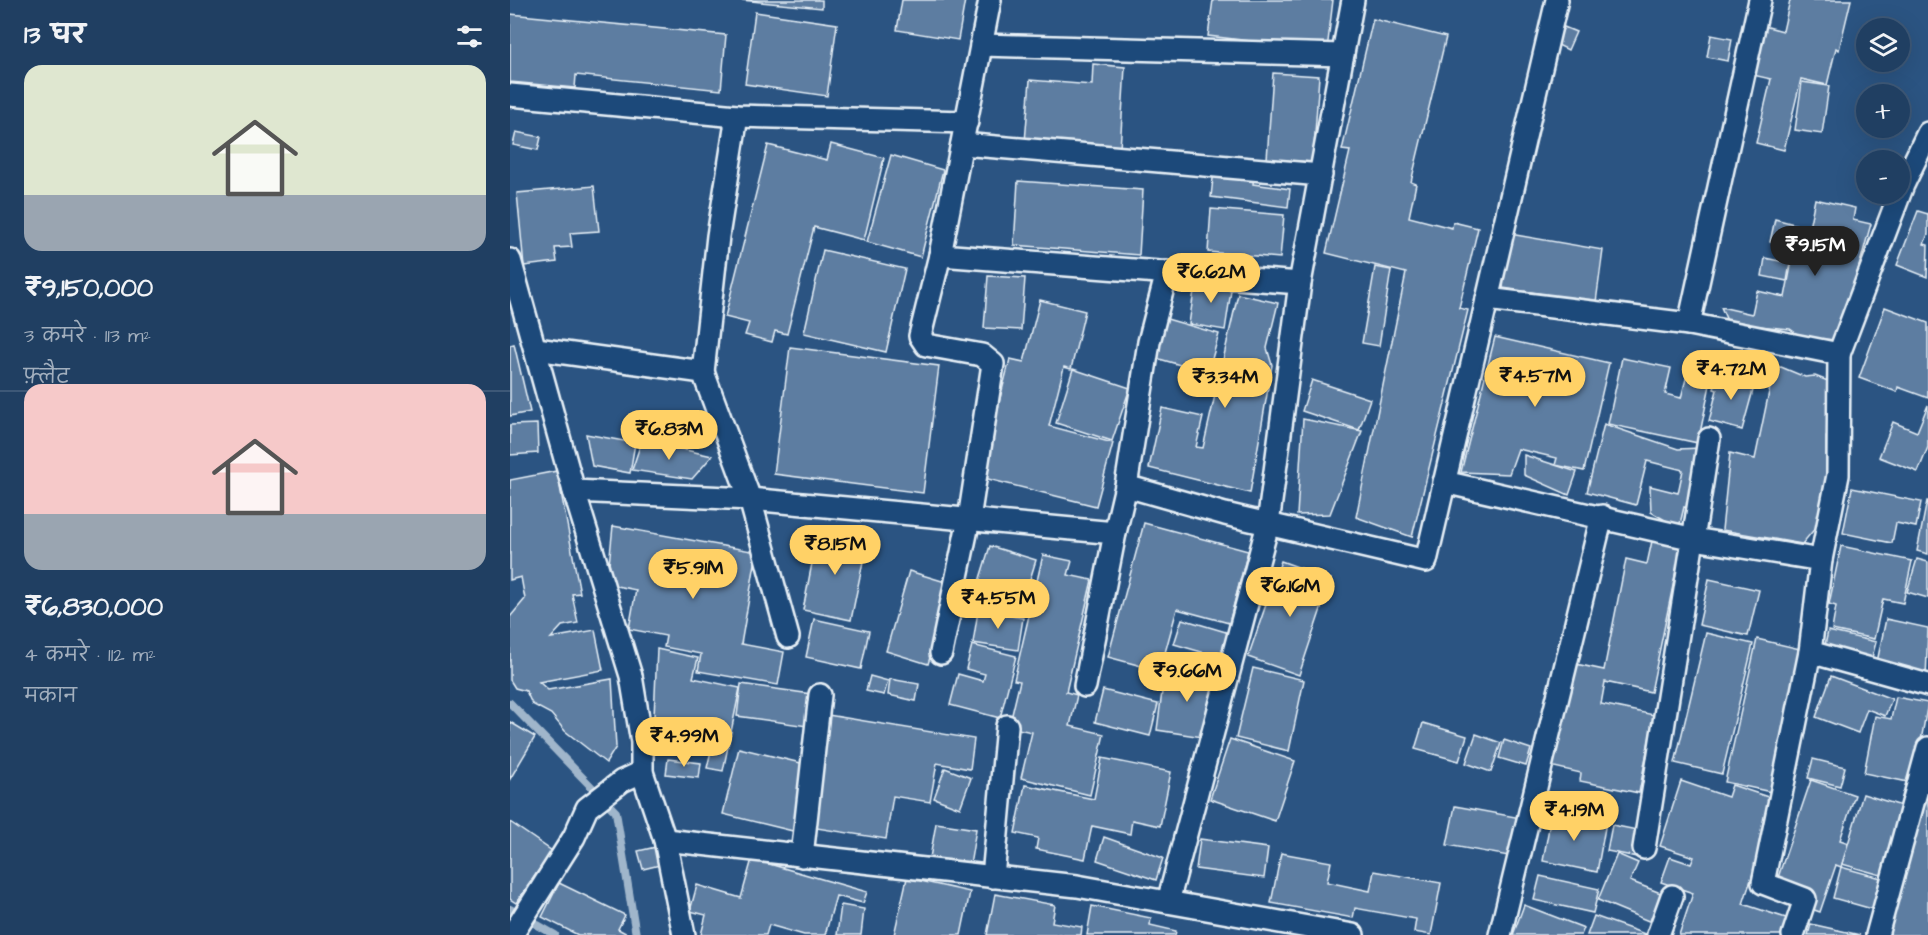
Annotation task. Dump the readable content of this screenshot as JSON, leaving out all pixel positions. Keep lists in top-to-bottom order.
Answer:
{
  "page": {
    "heading": "13 घर",
    "map_buttons": ["+", "−"],
    "list": [
      {
        "name": "₹9,150,000",
        "note": "3 कमरे · 113 m² · फ़्लैट"
      },
      {
        "name": "₹6,830,000",
        "note": "4 कमरे · 112 m² · मकान"
      }
    ],
    "price": [
      "₹9.15M",
      "₹6.62M",
      "₹4.72M",
      "₹4.57M",
      "₹3.34M",
      "₹6.83M",
      "₹8.15M",
      "₹5.91M",
      "₹6.16M",
      "₹4.55M",
      "₹9.66M",
      "₹4.99M",
      "₹4.19M"
    ]
  }
}
